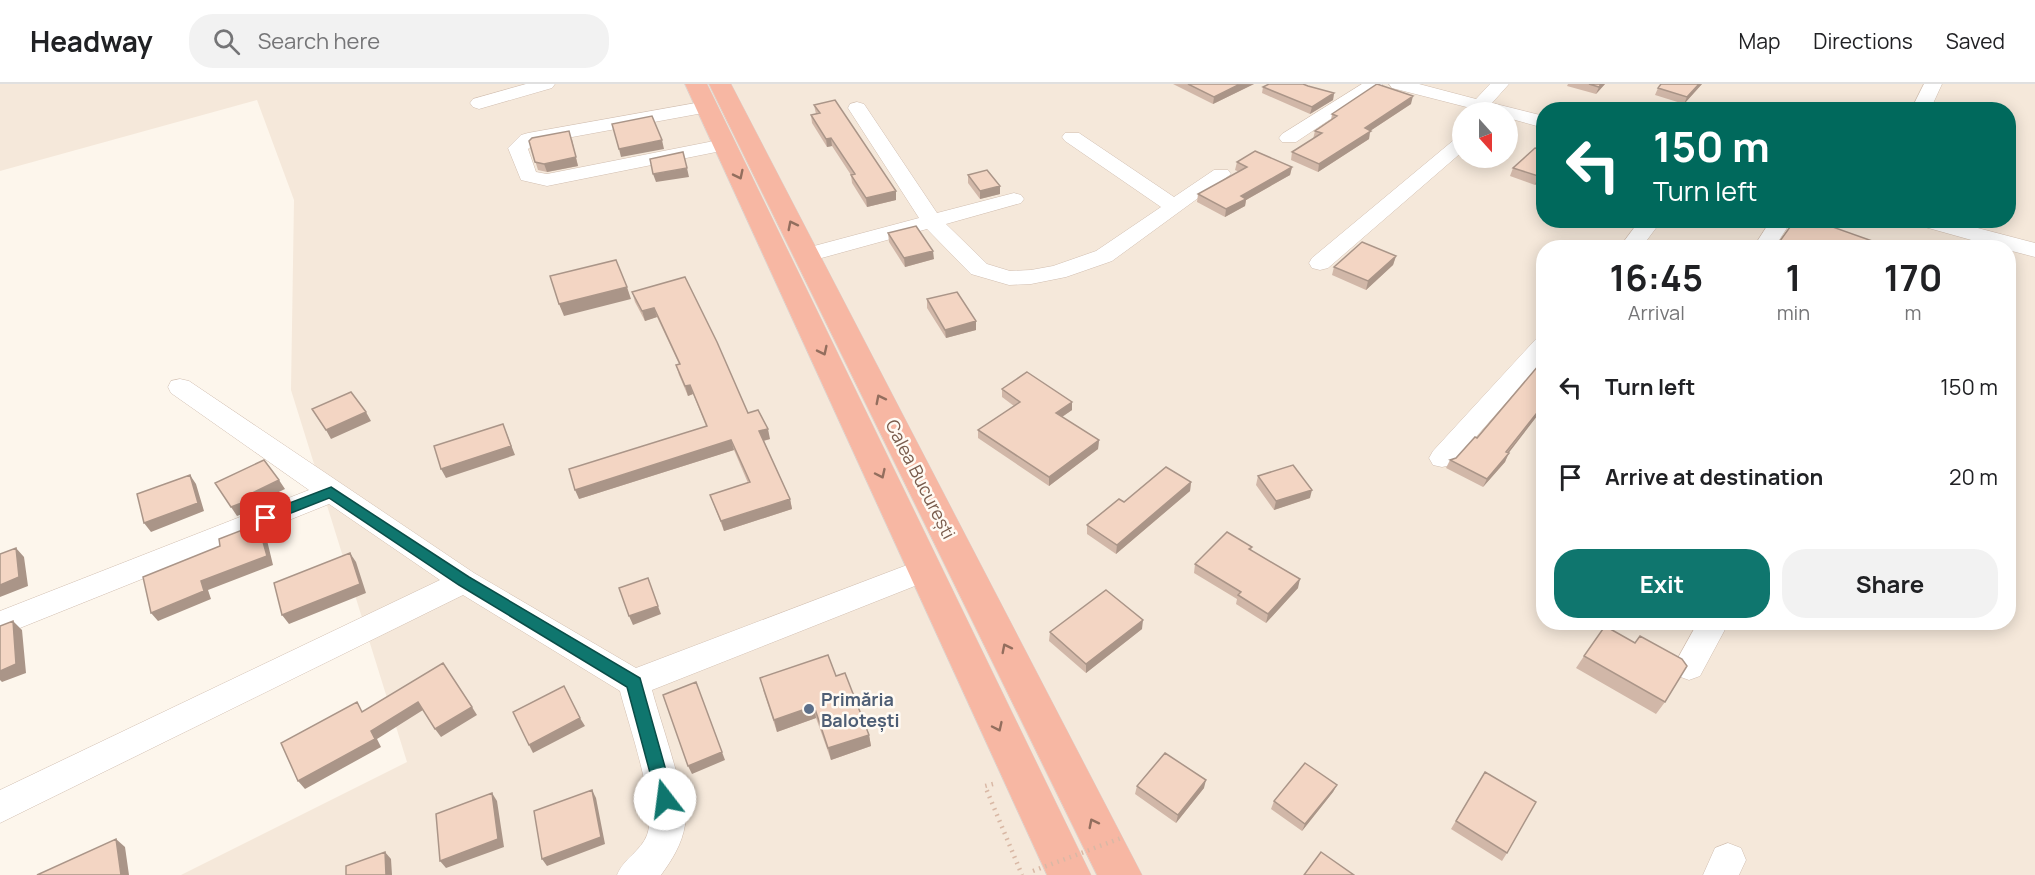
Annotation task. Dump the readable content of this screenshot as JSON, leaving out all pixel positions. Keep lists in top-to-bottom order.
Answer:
{
  "streets": {
    "highway": ["Calea București"]
  },
  "places": ["Primăria Balotești"],
  "north": "bottom",
  "page": {
    "header": "Headway",
    "search": "Search here",
    "nav": ["Map", "Directions", "Saved"],
    "turn": ["150 m", "Turn left"],
    "eta": [
      "16:45",
      "Arrival",
      "1",
      "min",
      "170",
      "m"
    ],
    "list": [
      {
        "name": "Turn left",
        "value": "150 m"
      },
      {
        "name": "Arrive at destination",
        "value": "20 m"
      }
    ],
    "buttons": ["Exit", "Share"]
  }
}
